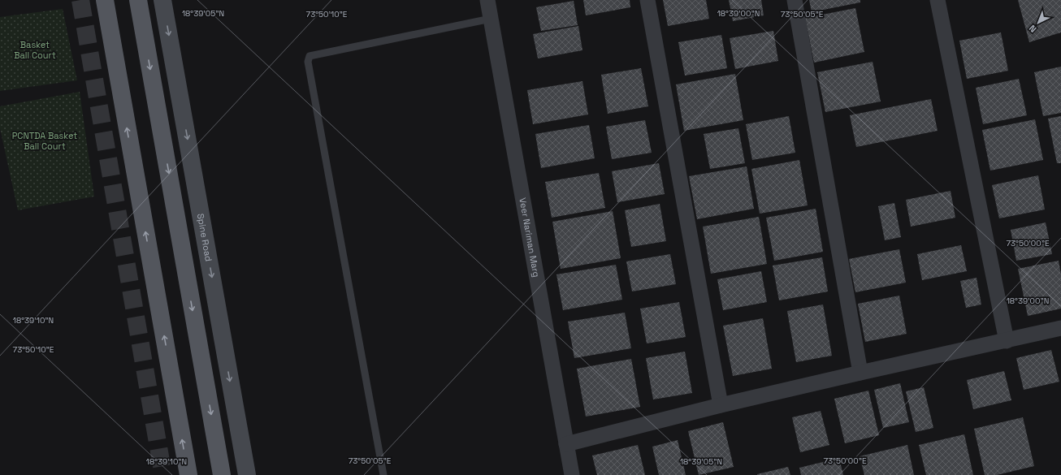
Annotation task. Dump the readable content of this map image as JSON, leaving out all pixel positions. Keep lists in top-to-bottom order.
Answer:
{
  "streets": {
    "street": ["Spine Road", "Veer Nariman Marg"]
  },
  "one_way": ["Spine Road"],
  "parks": ["Basket Ball Court", "PCNTDA Basket Ball Court"],
  "north": "bottom left",
  "coordinates": [
    "18°39'05\"N",
    "18°39'00\"N",
    "73°50'10\"E",
    "73°50'05\"E",
    "73°50'00\"E",
    "18°39'10\"N"
  ]
}
